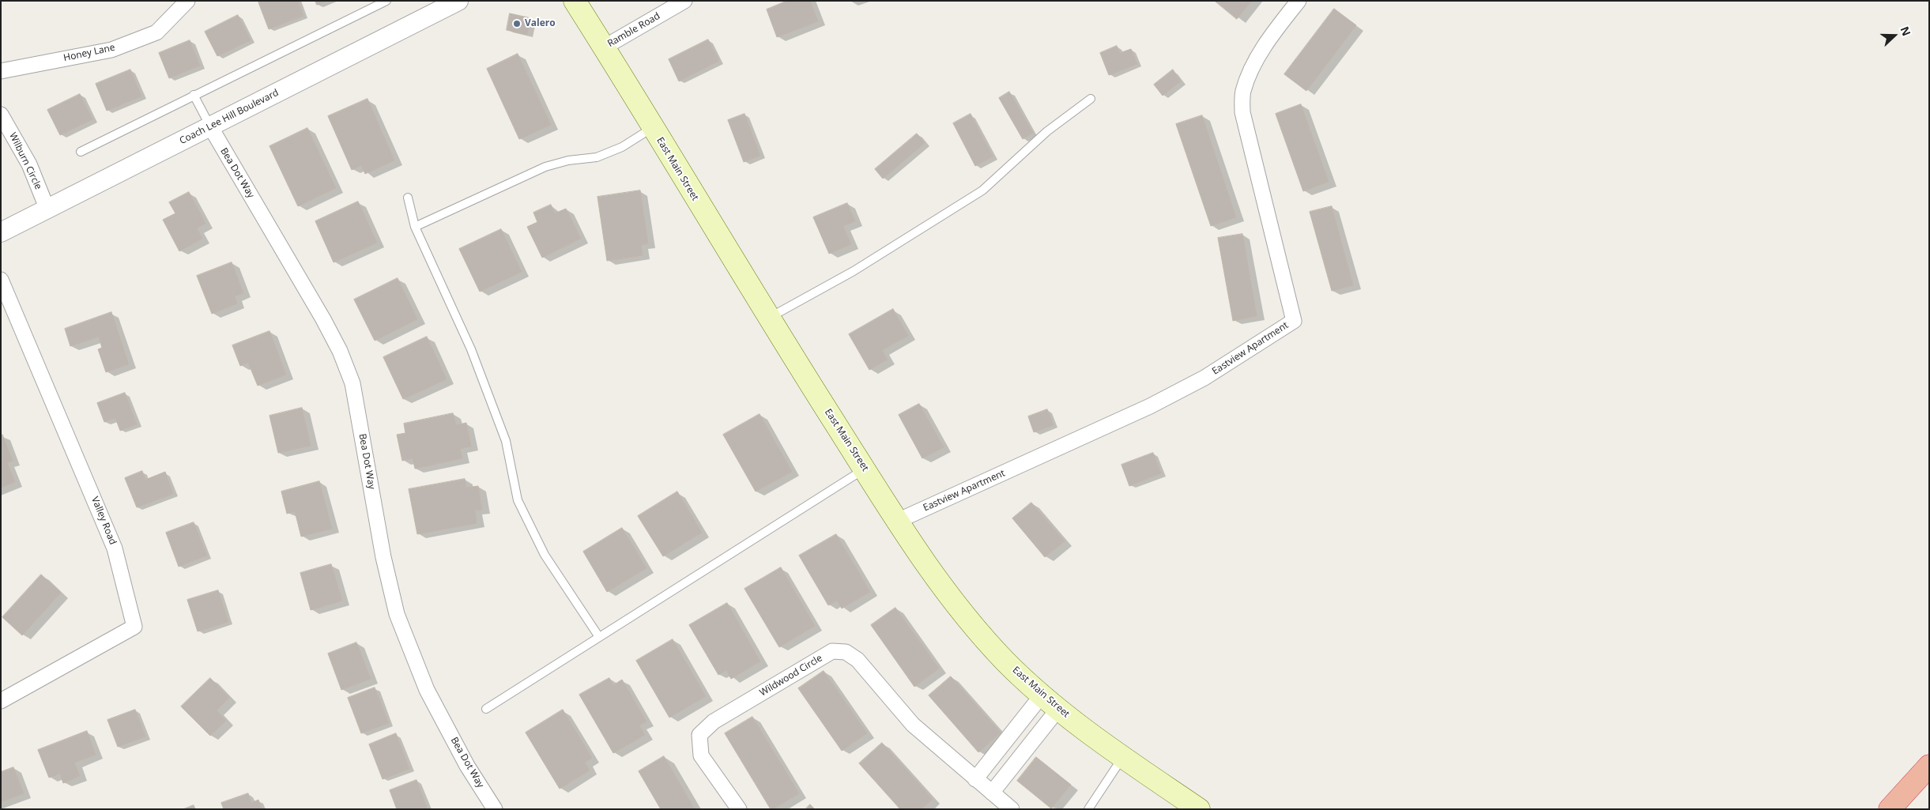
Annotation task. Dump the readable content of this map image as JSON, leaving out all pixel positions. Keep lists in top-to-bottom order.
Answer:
{
  "streets": {
    "main road": ["East Main Street"],
    "street": [
      "Ramble Road",
      "Honey Lane",
      "Coach Lee Hill Boulevard",
      "Wilburn Circle",
      "Bea Dot Way",
      "Eastview Apartment",
      "Valley Road",
      "Wildwood Circle"
    ]
  },
  "crossings": [
    ["Ramble Road", "East Main Street"],
    ["Coach Lee Hill Boulevard", "Wilburn Circle"],
    ["Coach Lee Hill Boulevard", "Bea Dot Way"],
    ["East Main Street", "Eastview Apartment"]
  ],
  "places": ["Valero"],
  "north": "right"
}
